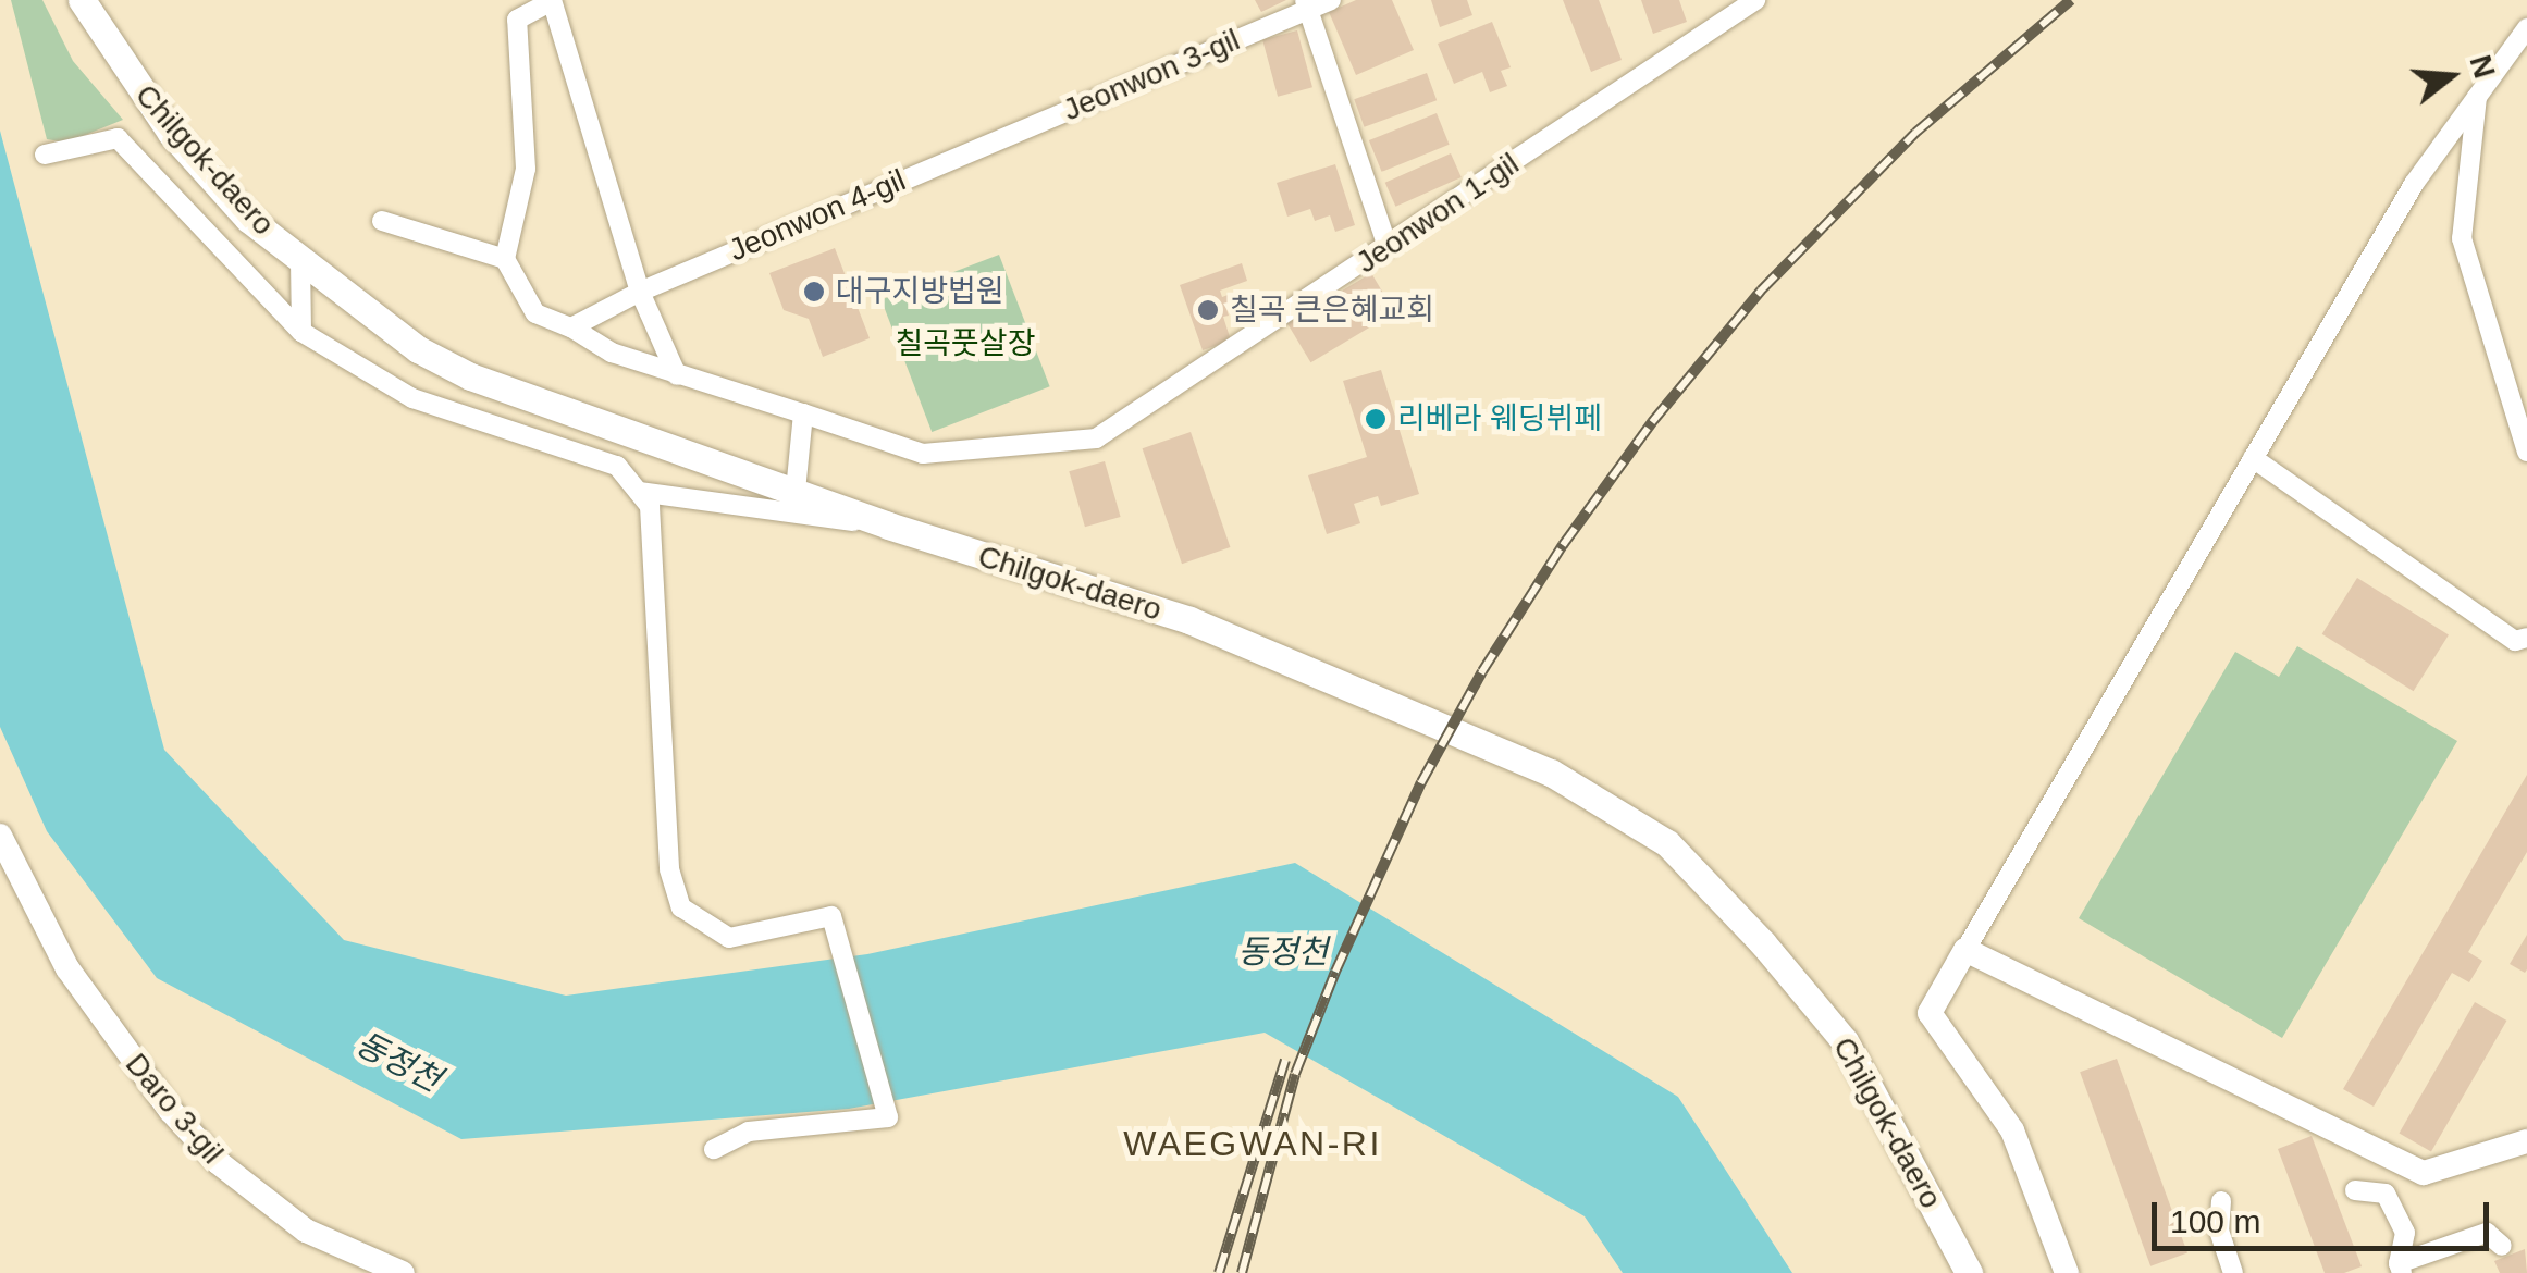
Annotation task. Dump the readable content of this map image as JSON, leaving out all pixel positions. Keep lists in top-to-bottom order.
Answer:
{
  "streets": {
    "main road": ["Chilgok-daero"],
    "street": [
      "Jeonwon 3-gil",
      "Jeonwon 1-gil",
      "Jeonwon 4-gil",
      "Daro 3-gil"
    ]
  },
  "crossings": [
    ["Jeonwon 3-gil", "Jeonwon 4-gil"],
    ["Jeonwon 1-gil", "Jeonwon 4-gil"]
  ],
  "districts": ["WAEGWAN-RI"],
  "water": ["동정천"],
  "parks": ["칠곡풋살장"],
  "places": ["대구지방법원", "칠곡 큰은혜교회", "리베라 웨딩뷔페"],
  "scale_bar": "100 m",
  "north": "right"
}
